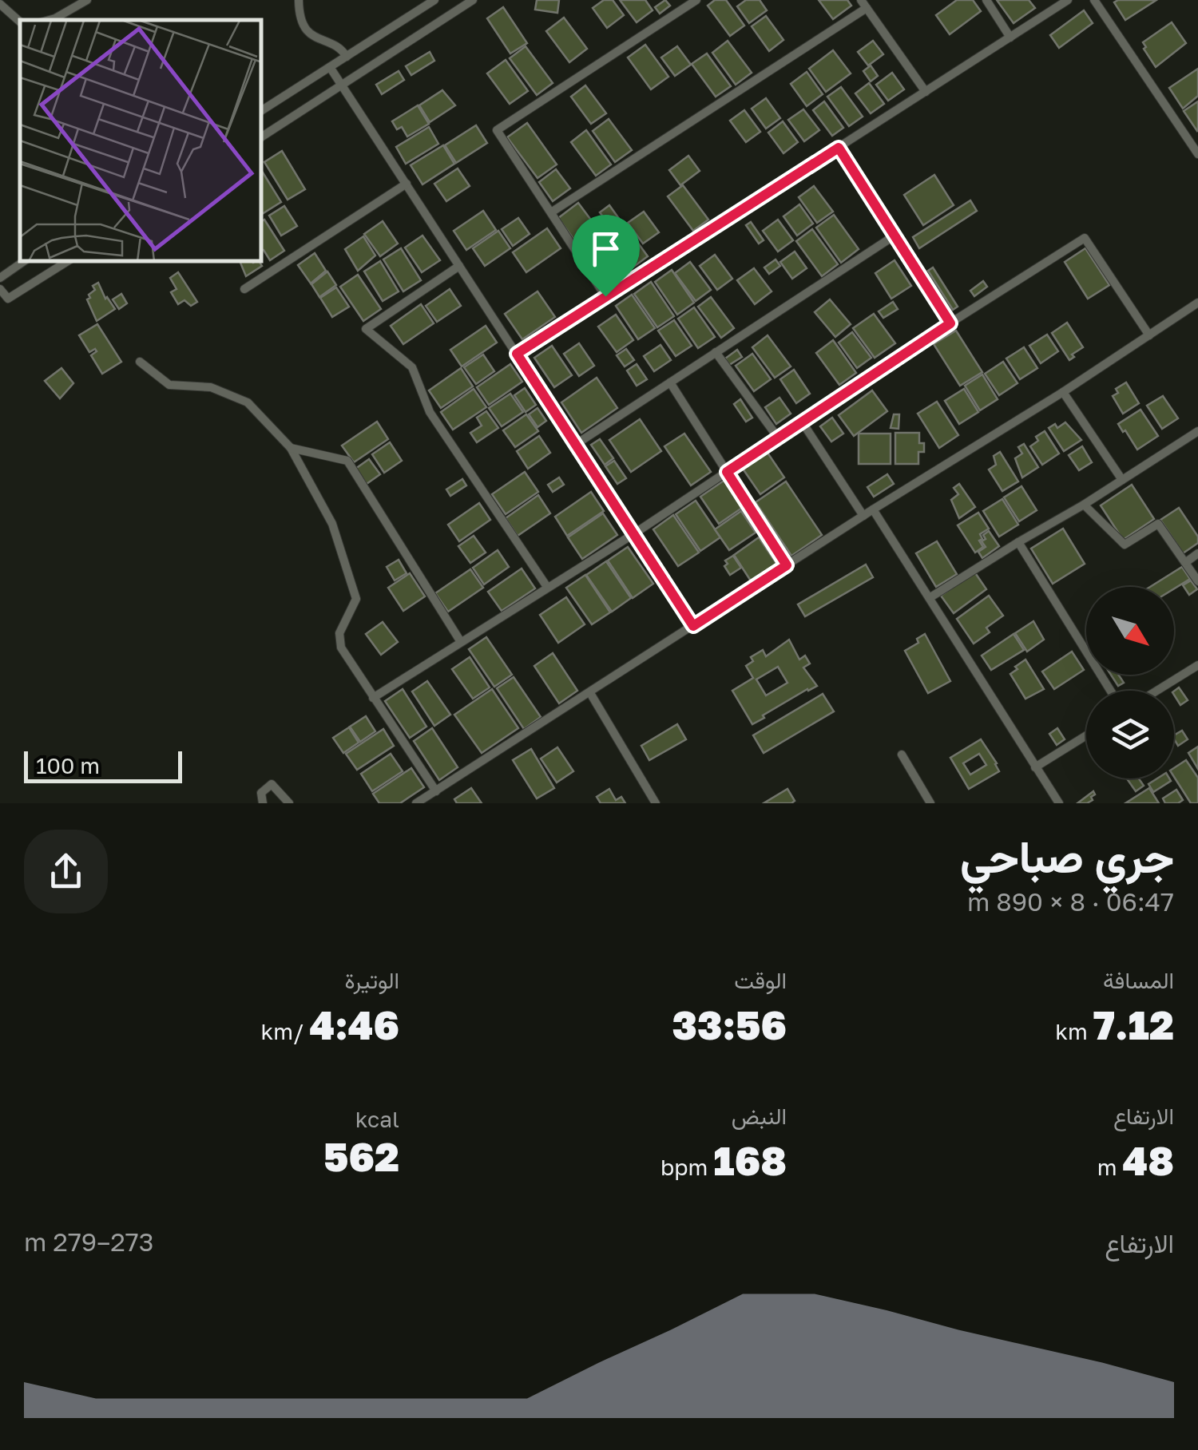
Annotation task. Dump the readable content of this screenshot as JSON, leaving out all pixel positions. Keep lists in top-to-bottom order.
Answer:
{
  "scale_bar": "100 m",
  "north": "bottom right",
  "page": {
    "scale": "100 m",
    "heading": ["جري صباحي", "06:47 · 8 × 890 m"],
    "stats": [
      ["المسافة", "7.12 km"],
      ["الوقت", "33:56"],
      ["الوتيرة", "4:46 /km"],
      ["الارتفاع", "48 m"],
      ["النبض", "168 bpm"],
      ["kcal", "562"]
    ],
    "chart": ["الارتفاع", "273–279 m"]
  }
}
